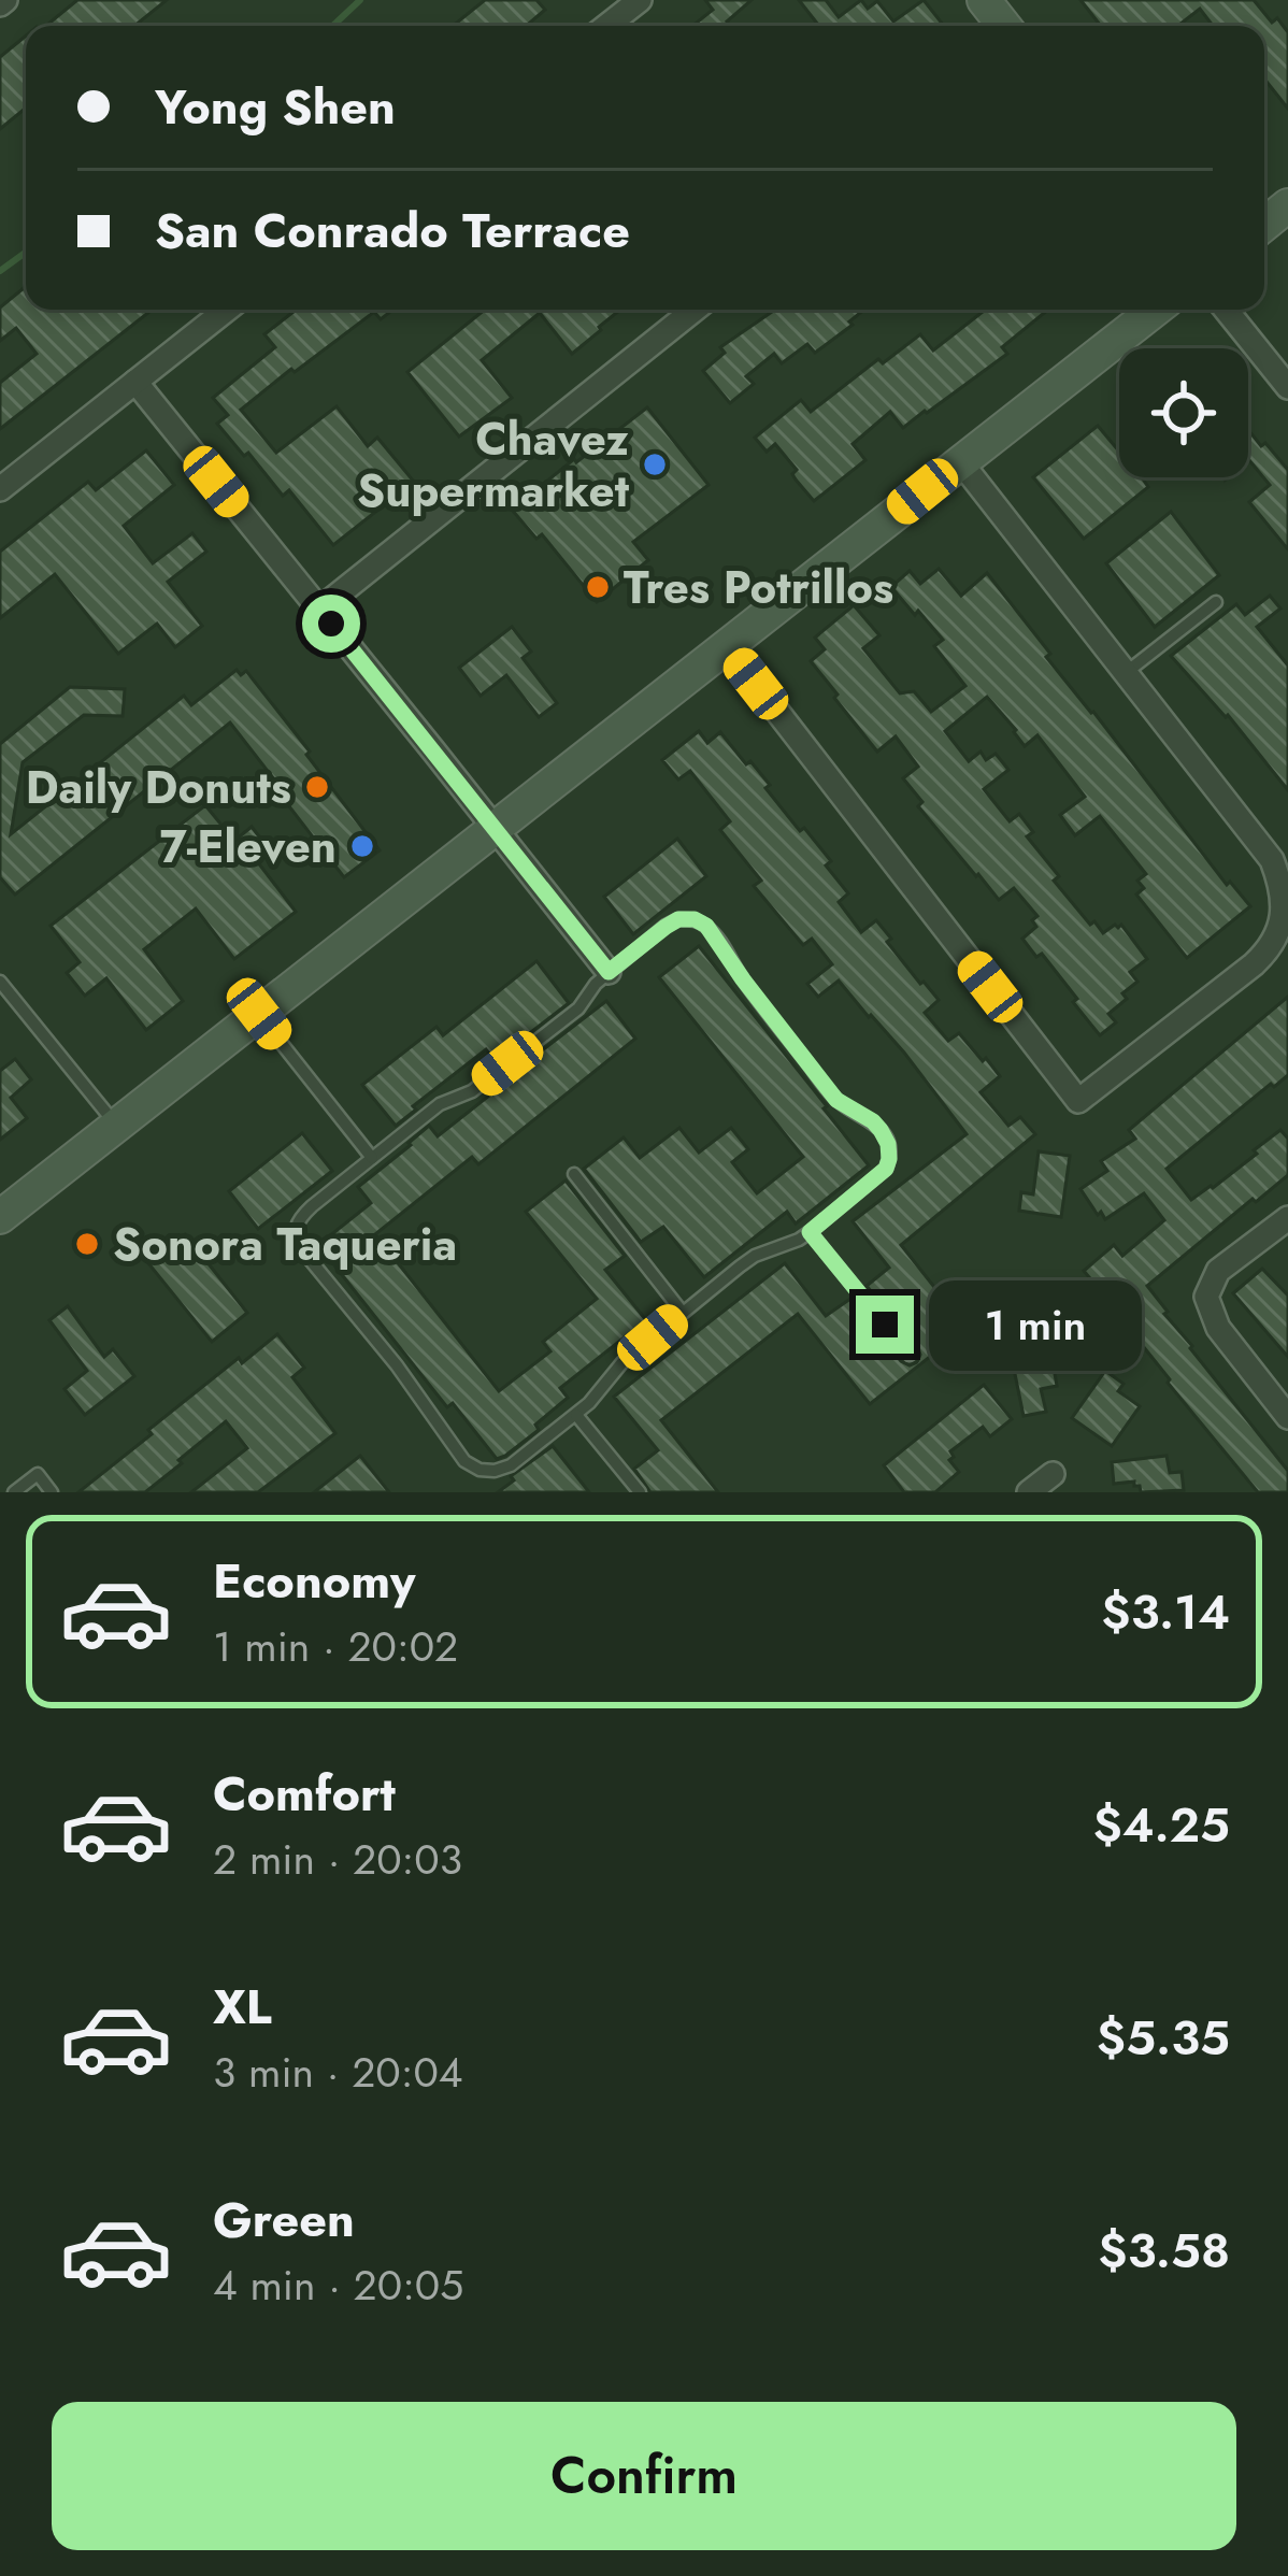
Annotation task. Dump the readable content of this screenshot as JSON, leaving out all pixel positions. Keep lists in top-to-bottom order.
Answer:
{
  "places": [
    "Chavez Supermarket",
    "Tres Potrillos",
    "Daily Donuts",
    "7-Eleven",
    "Sonora Taqueria"
  ],
  "page": {
    "banner": ["Yong Shen", "San Conrado Terrace"],
    "bubble": "1 min",
    "list": [
      {
        "name": "Economy",
        "note": "1 min · 20:02",
        "value": "$3.14"
      },
      {
        "name": "Comfort",
        "note": "2 min · 20:03",
        "value": "$4.25"
      },
      {
        "name": "XL",
        "note": "3 min · 20:04",
        "value": "$5.35"
      },
      {
        "name": "Green",
        "note": "4 min · 20:05",
        "value": "$3.58"
      }
    ],
    "buttons": "Confirm"
  }
}
